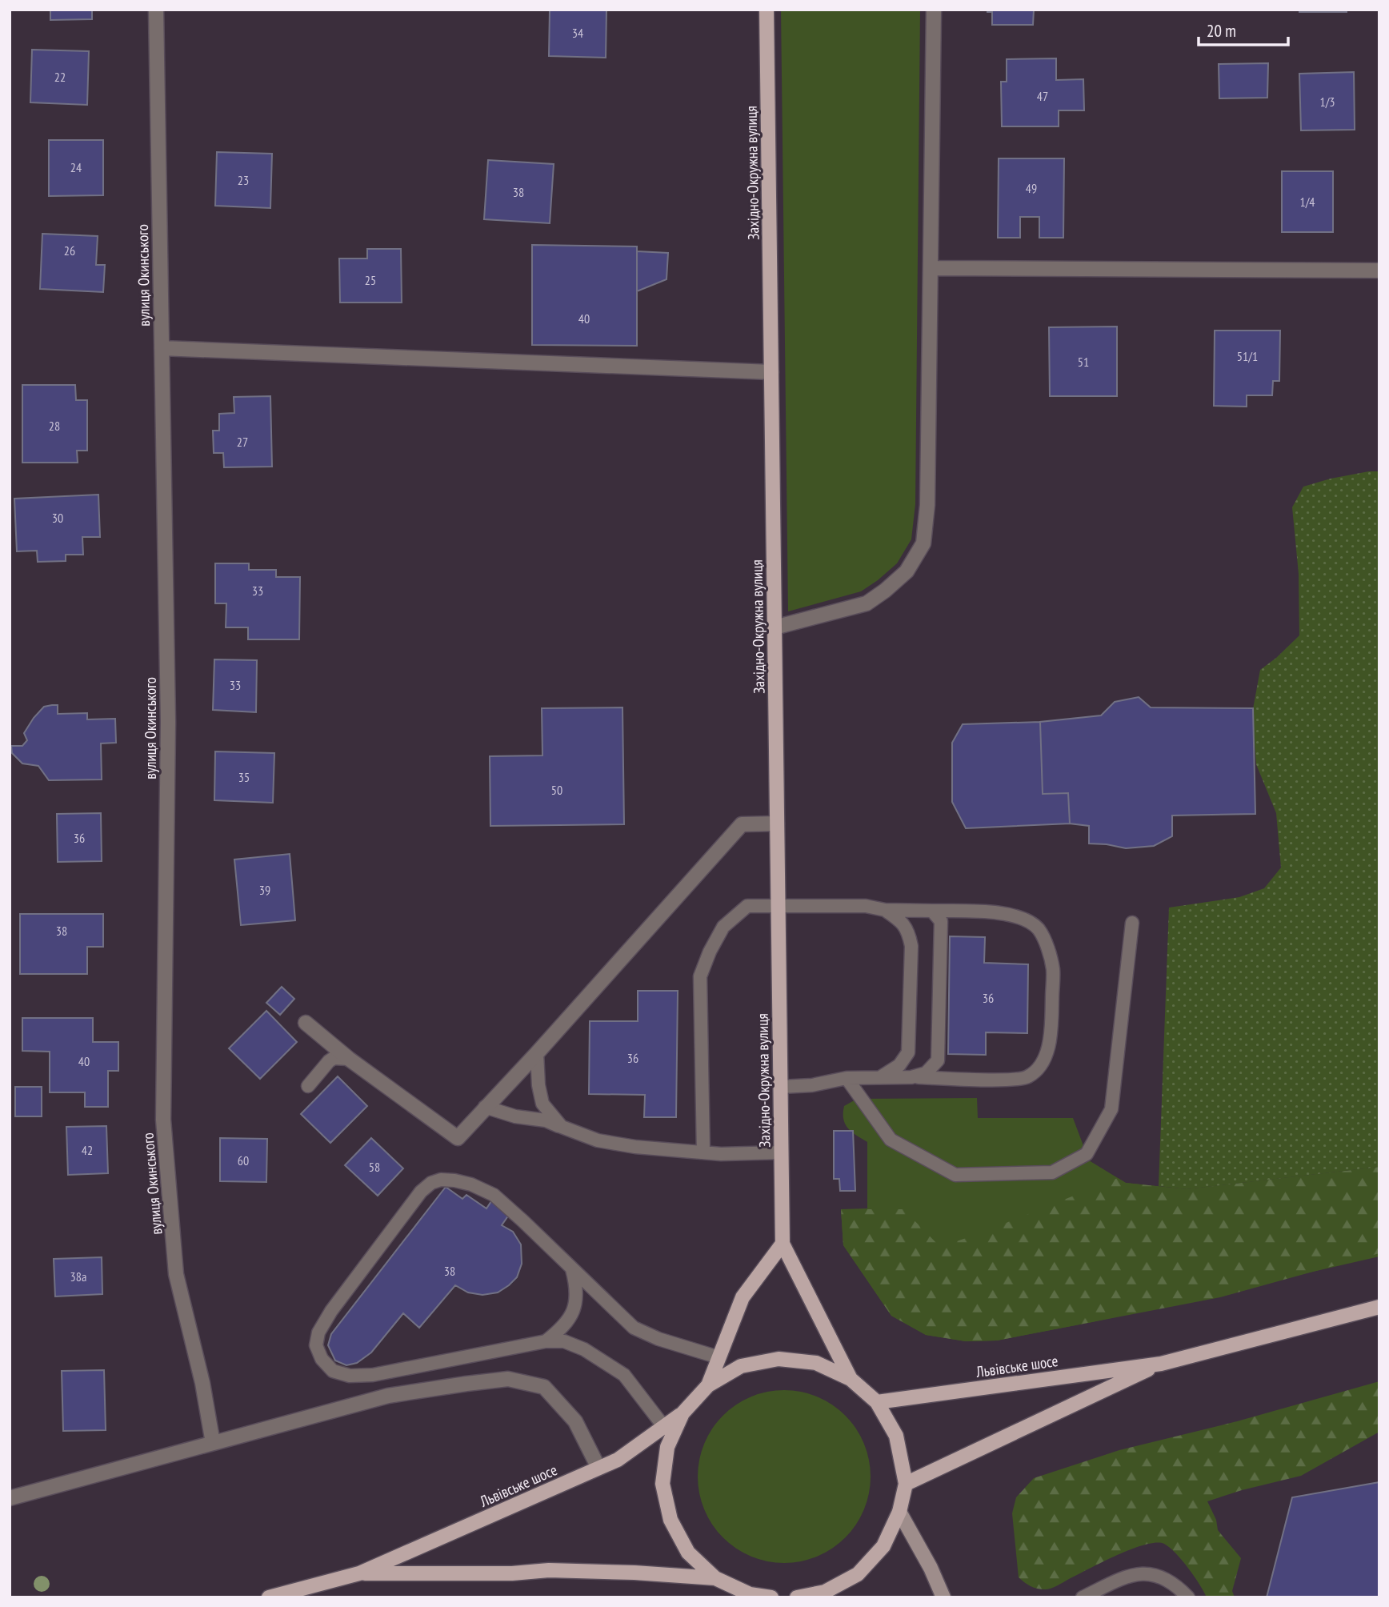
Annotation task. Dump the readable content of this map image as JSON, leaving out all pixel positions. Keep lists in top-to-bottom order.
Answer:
{
  "streets": {
    "main road": ["Західно-Окружна вулиця", "Львівське шосе"],
    "street": ["вулиця Окинського"]
  },
  "house_numbers": [
    "34",
    "22",
    "47",
    "1/3",
    "24",
    "23",
    "49",
    "38",
    "1/4",
    "26",
    "25",
    "40",
    "51/1",
    "51",
    "28",
    "27",
    "30",
    "33",
    "33",
    "35",
    "50",
    "36",
    "39",
    "38",
    "36",
    "36",
    "40",
    "42",
    "60",
    "58",
    "38",
    "38а"
  ],
  "scale_bar": "20 m"
}
